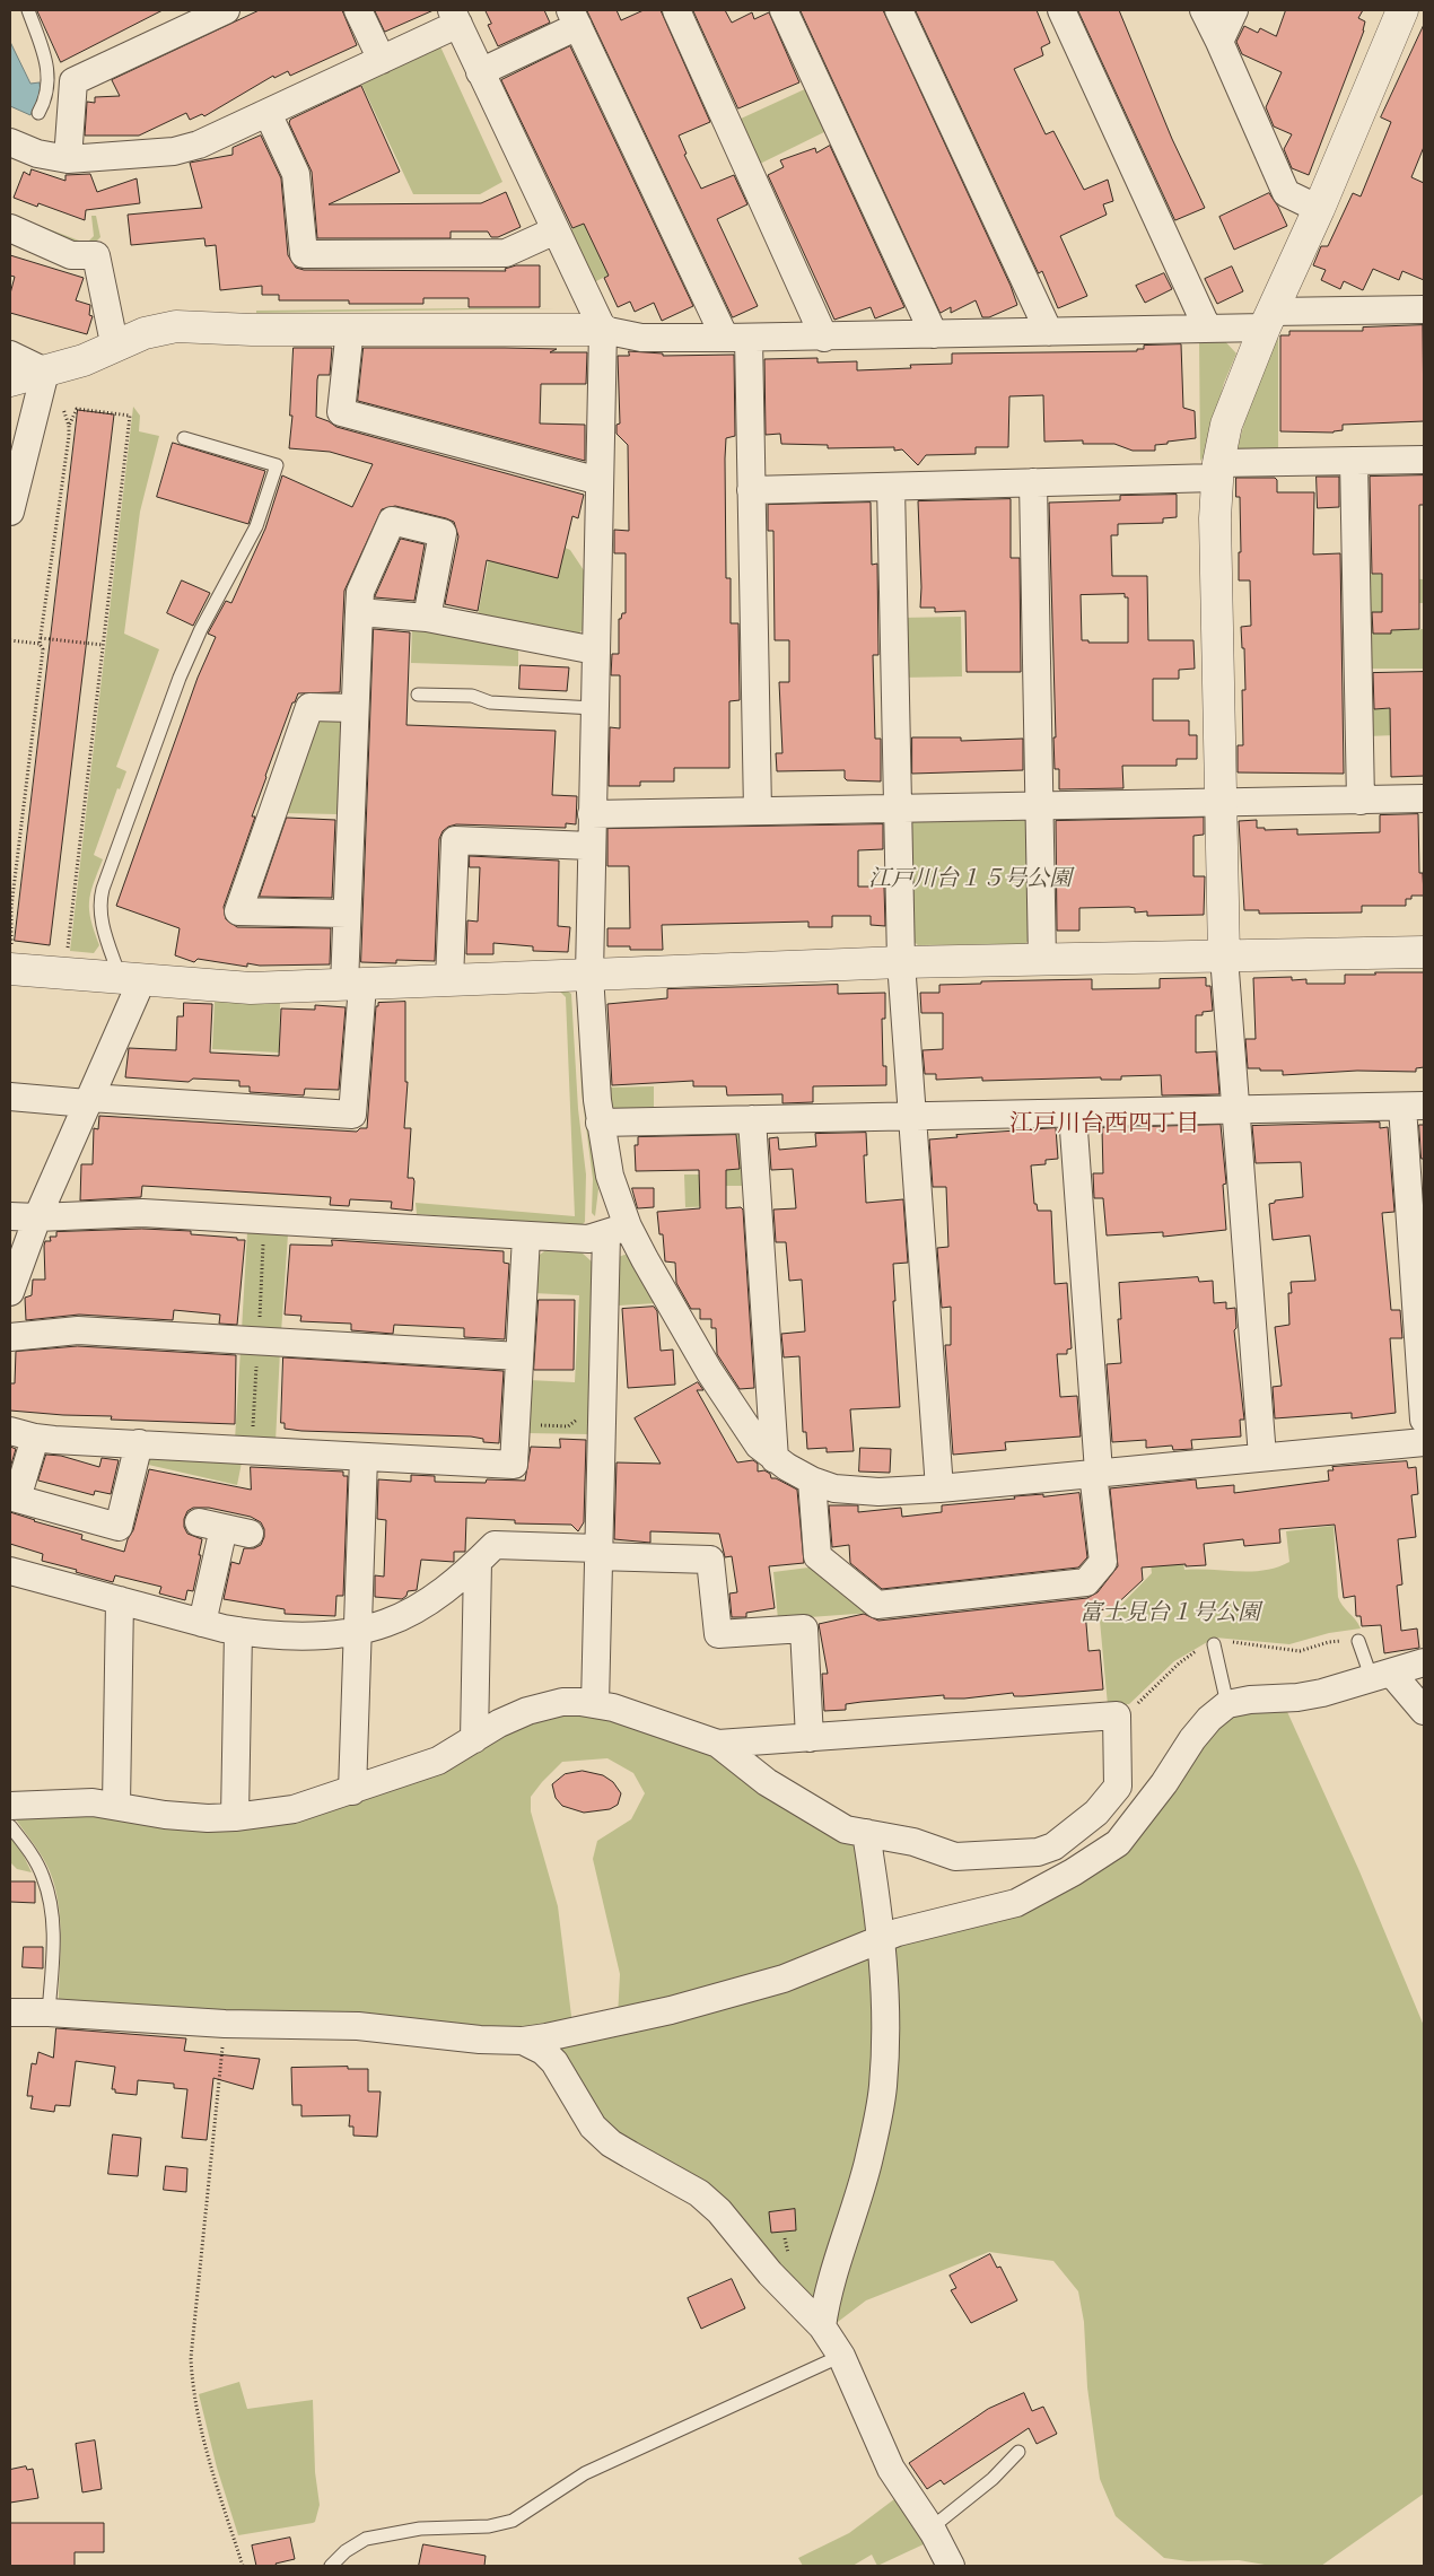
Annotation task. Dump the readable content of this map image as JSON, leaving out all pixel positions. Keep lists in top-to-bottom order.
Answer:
{
  "districts": ["江戸川台西四丁目"],
  "parks": ["江戸川台１５号公園", "富士見台１号公園"]
}
